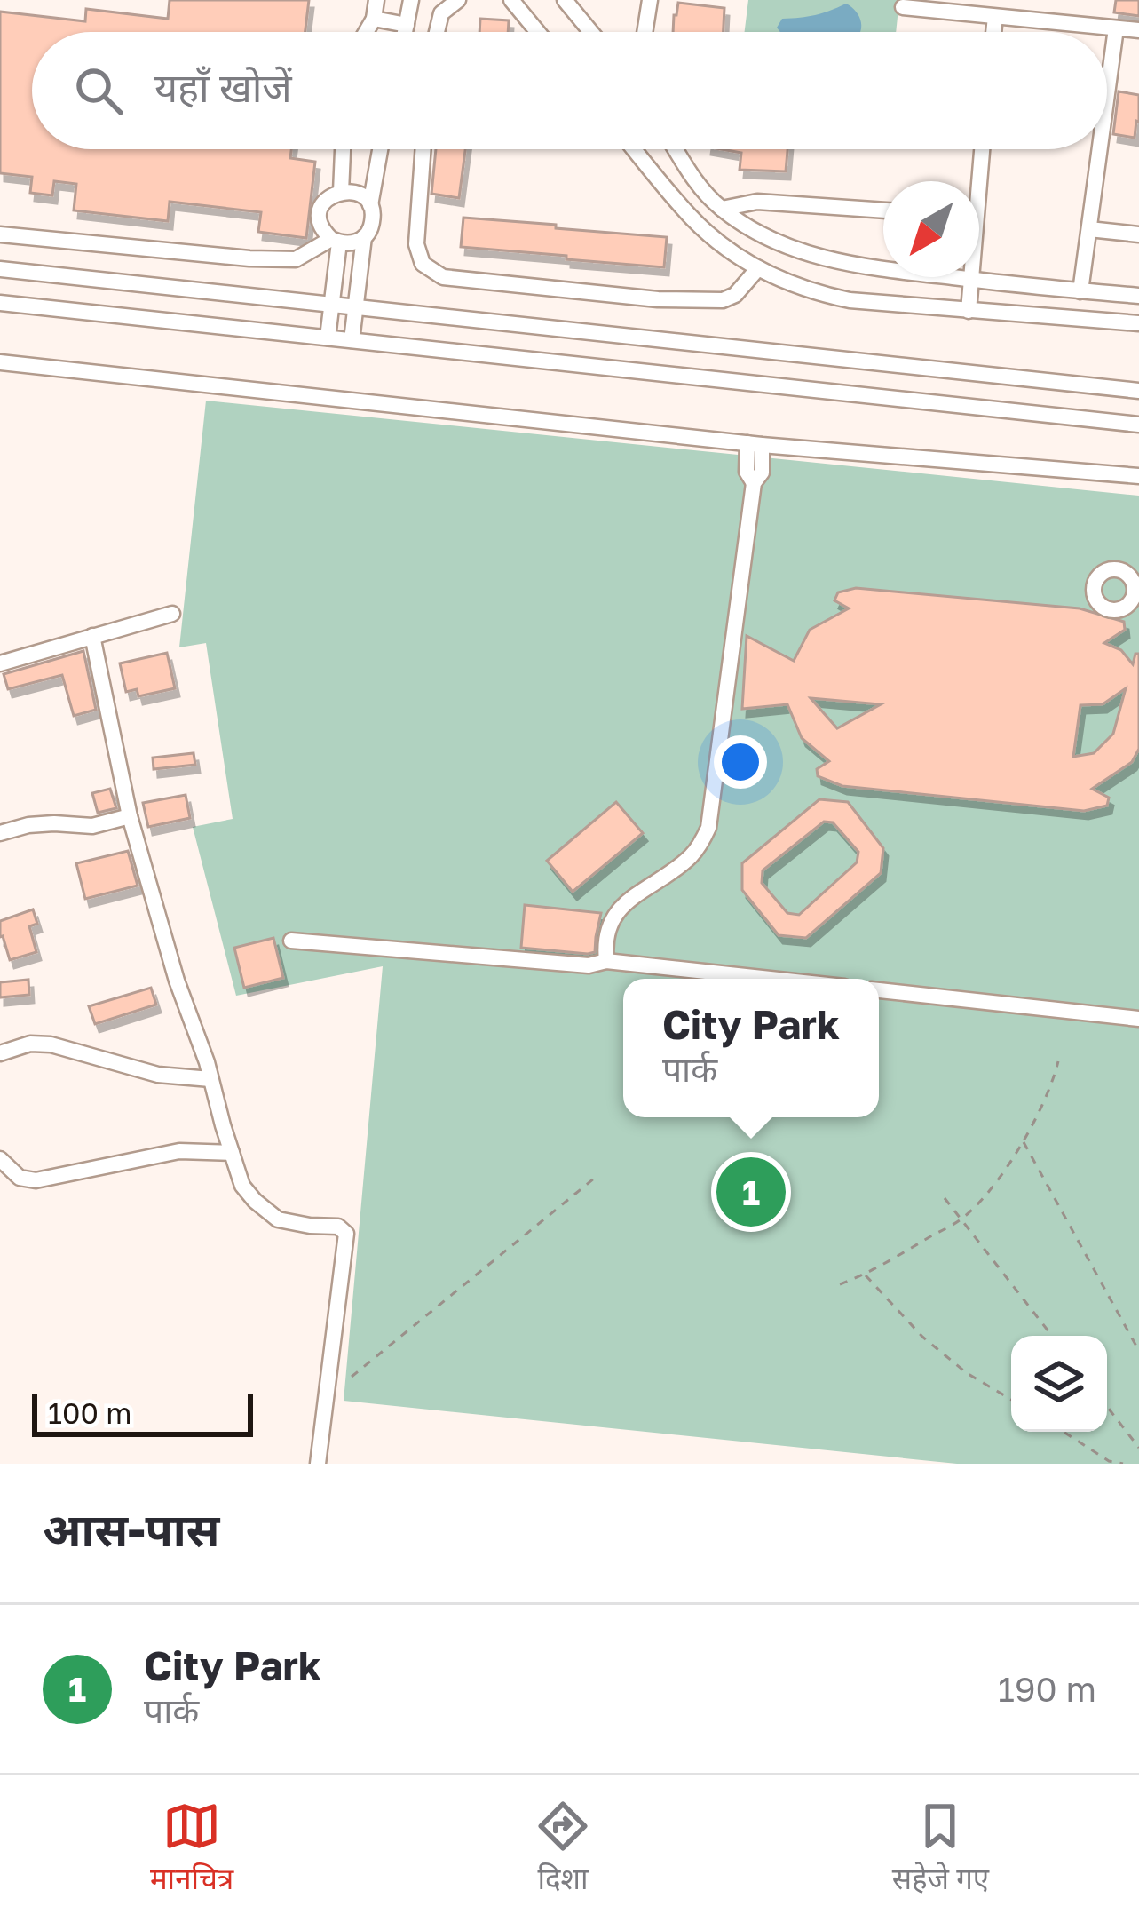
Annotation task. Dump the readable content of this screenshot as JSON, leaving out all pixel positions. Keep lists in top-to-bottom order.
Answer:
{
  "scale_bar": "100 m",
  "north": "bottom left",
  "page": {
    "search": "यहाँ खोजें",
    "popup": ["City Park", "पार्क"],
    "pins": "1",
    "scale": "100 m",
    "heading": "आस-पास",
    "list": [
      {
        "mark": "1",
        "name": "City Park",
        "note": "पार्क",
        "value": "190 m"
      }
    ],
    "nav": ["मानचित्र", "दिशा", "सहेजे गए"]
  }
}
